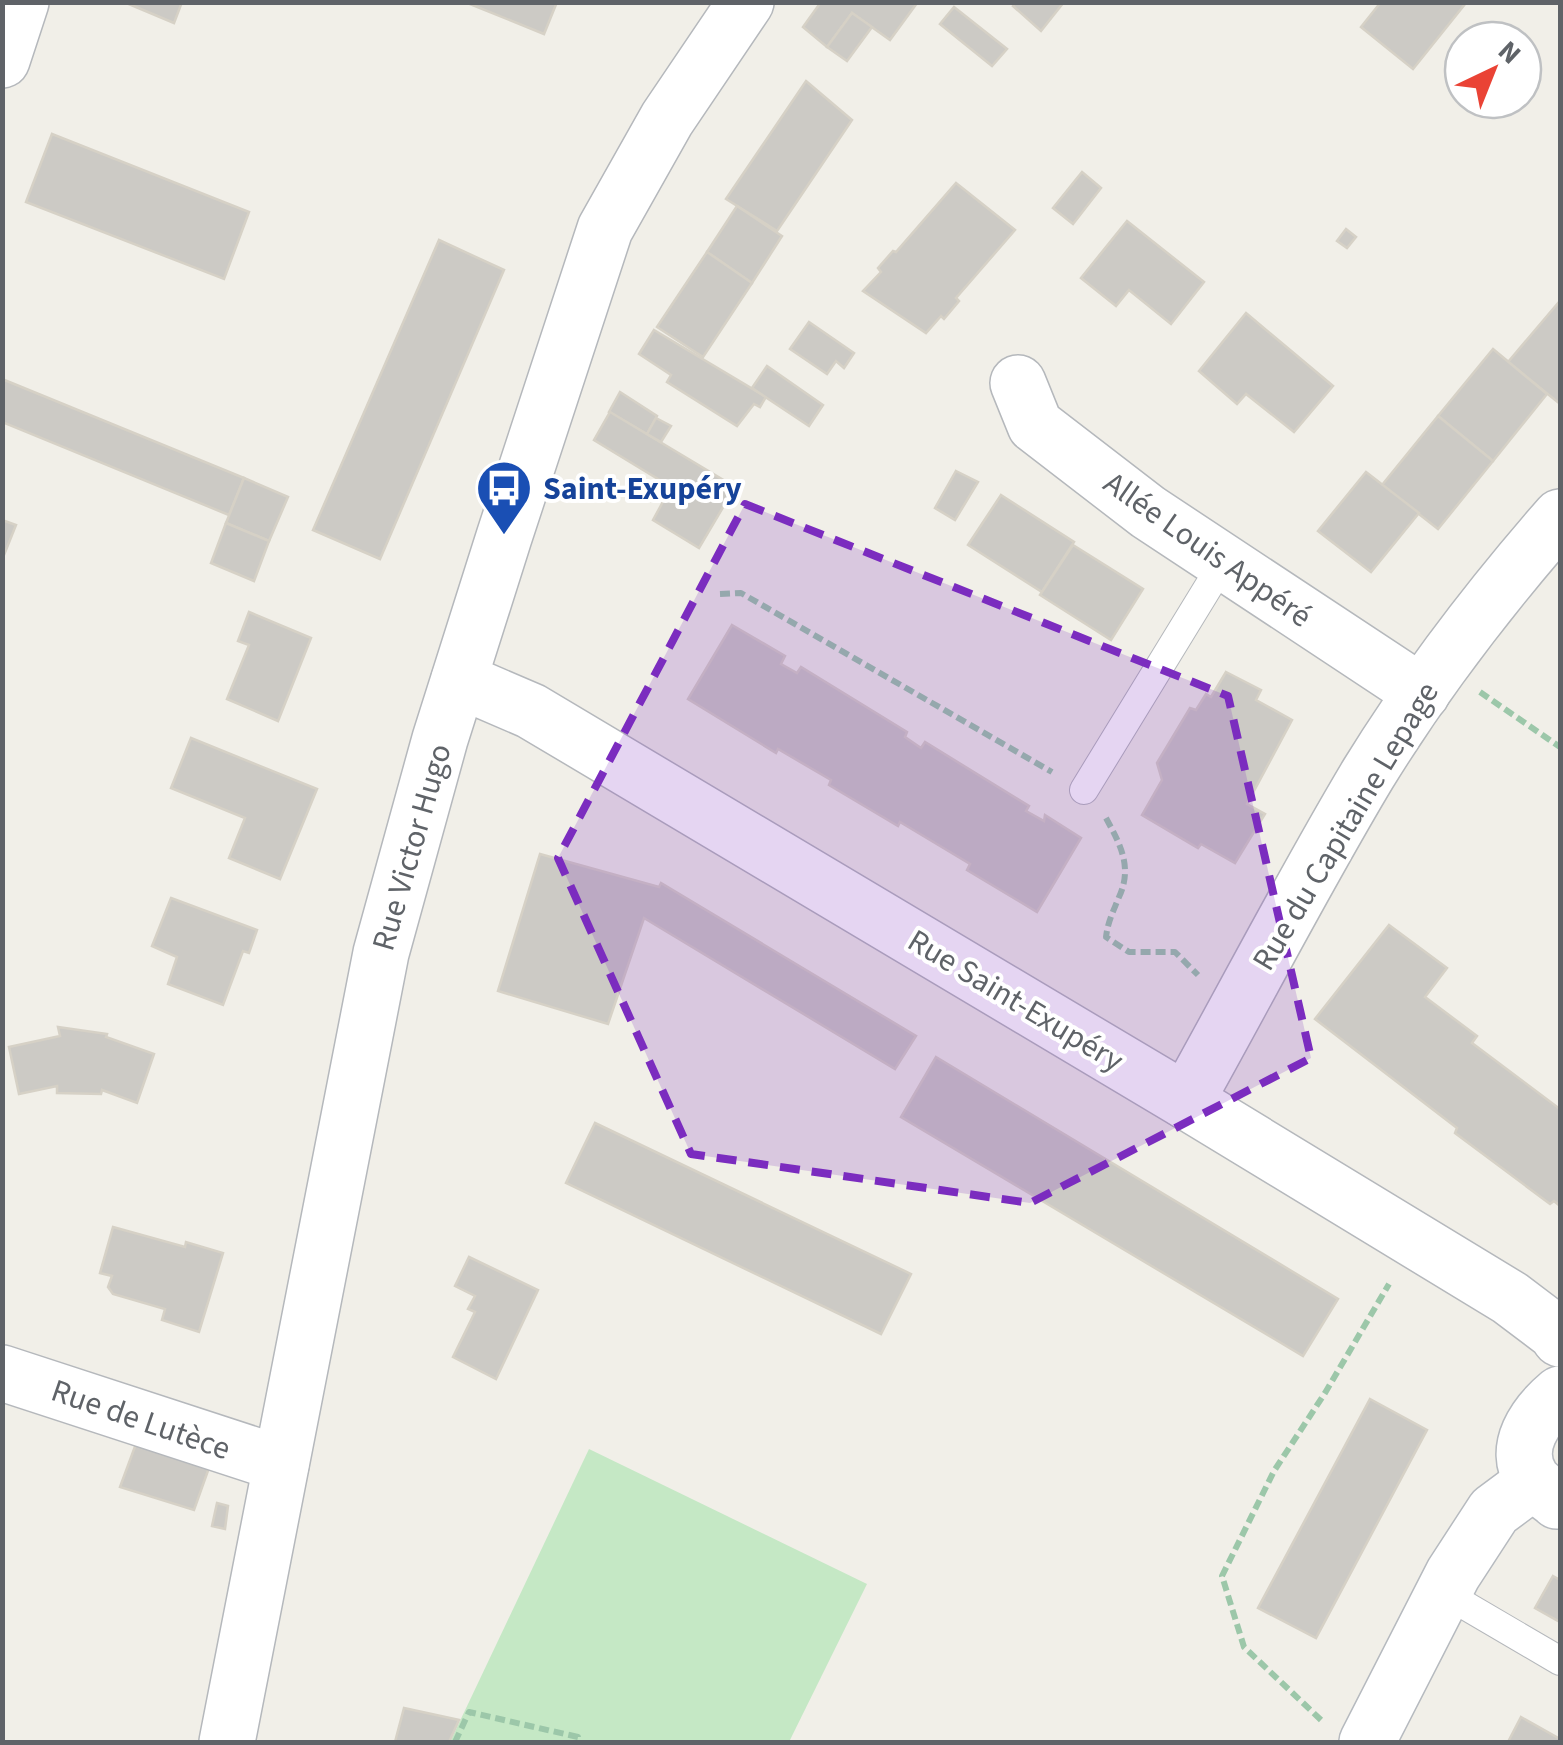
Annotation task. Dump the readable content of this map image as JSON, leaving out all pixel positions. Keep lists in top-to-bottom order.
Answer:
{
  "streets": {
    "street": [
      "Allée Louis Appéré",
      "Rue du Capitaine Lepage",
      "Rue Victor Hugo",
      "Rue Saint-Exupéry",
      "Rue de Lutèce"
    ]
  },
  "crossings": [
    ["Allée Louis Appéré", "Rue du Capitaine Lepage"],
    ["Rue du Capitaine Lepage", "Rue Saint-Exupéry"],
    ["Rue Victor Hugo", "Rue Saint-Exupéry"],
    ["Rue Victor Hugo", "Rue de Lutèce"]
  ],
  "places": {
    "bus stop": ["Saint-Exupéry"]
  },
  "north": "top right"
}
